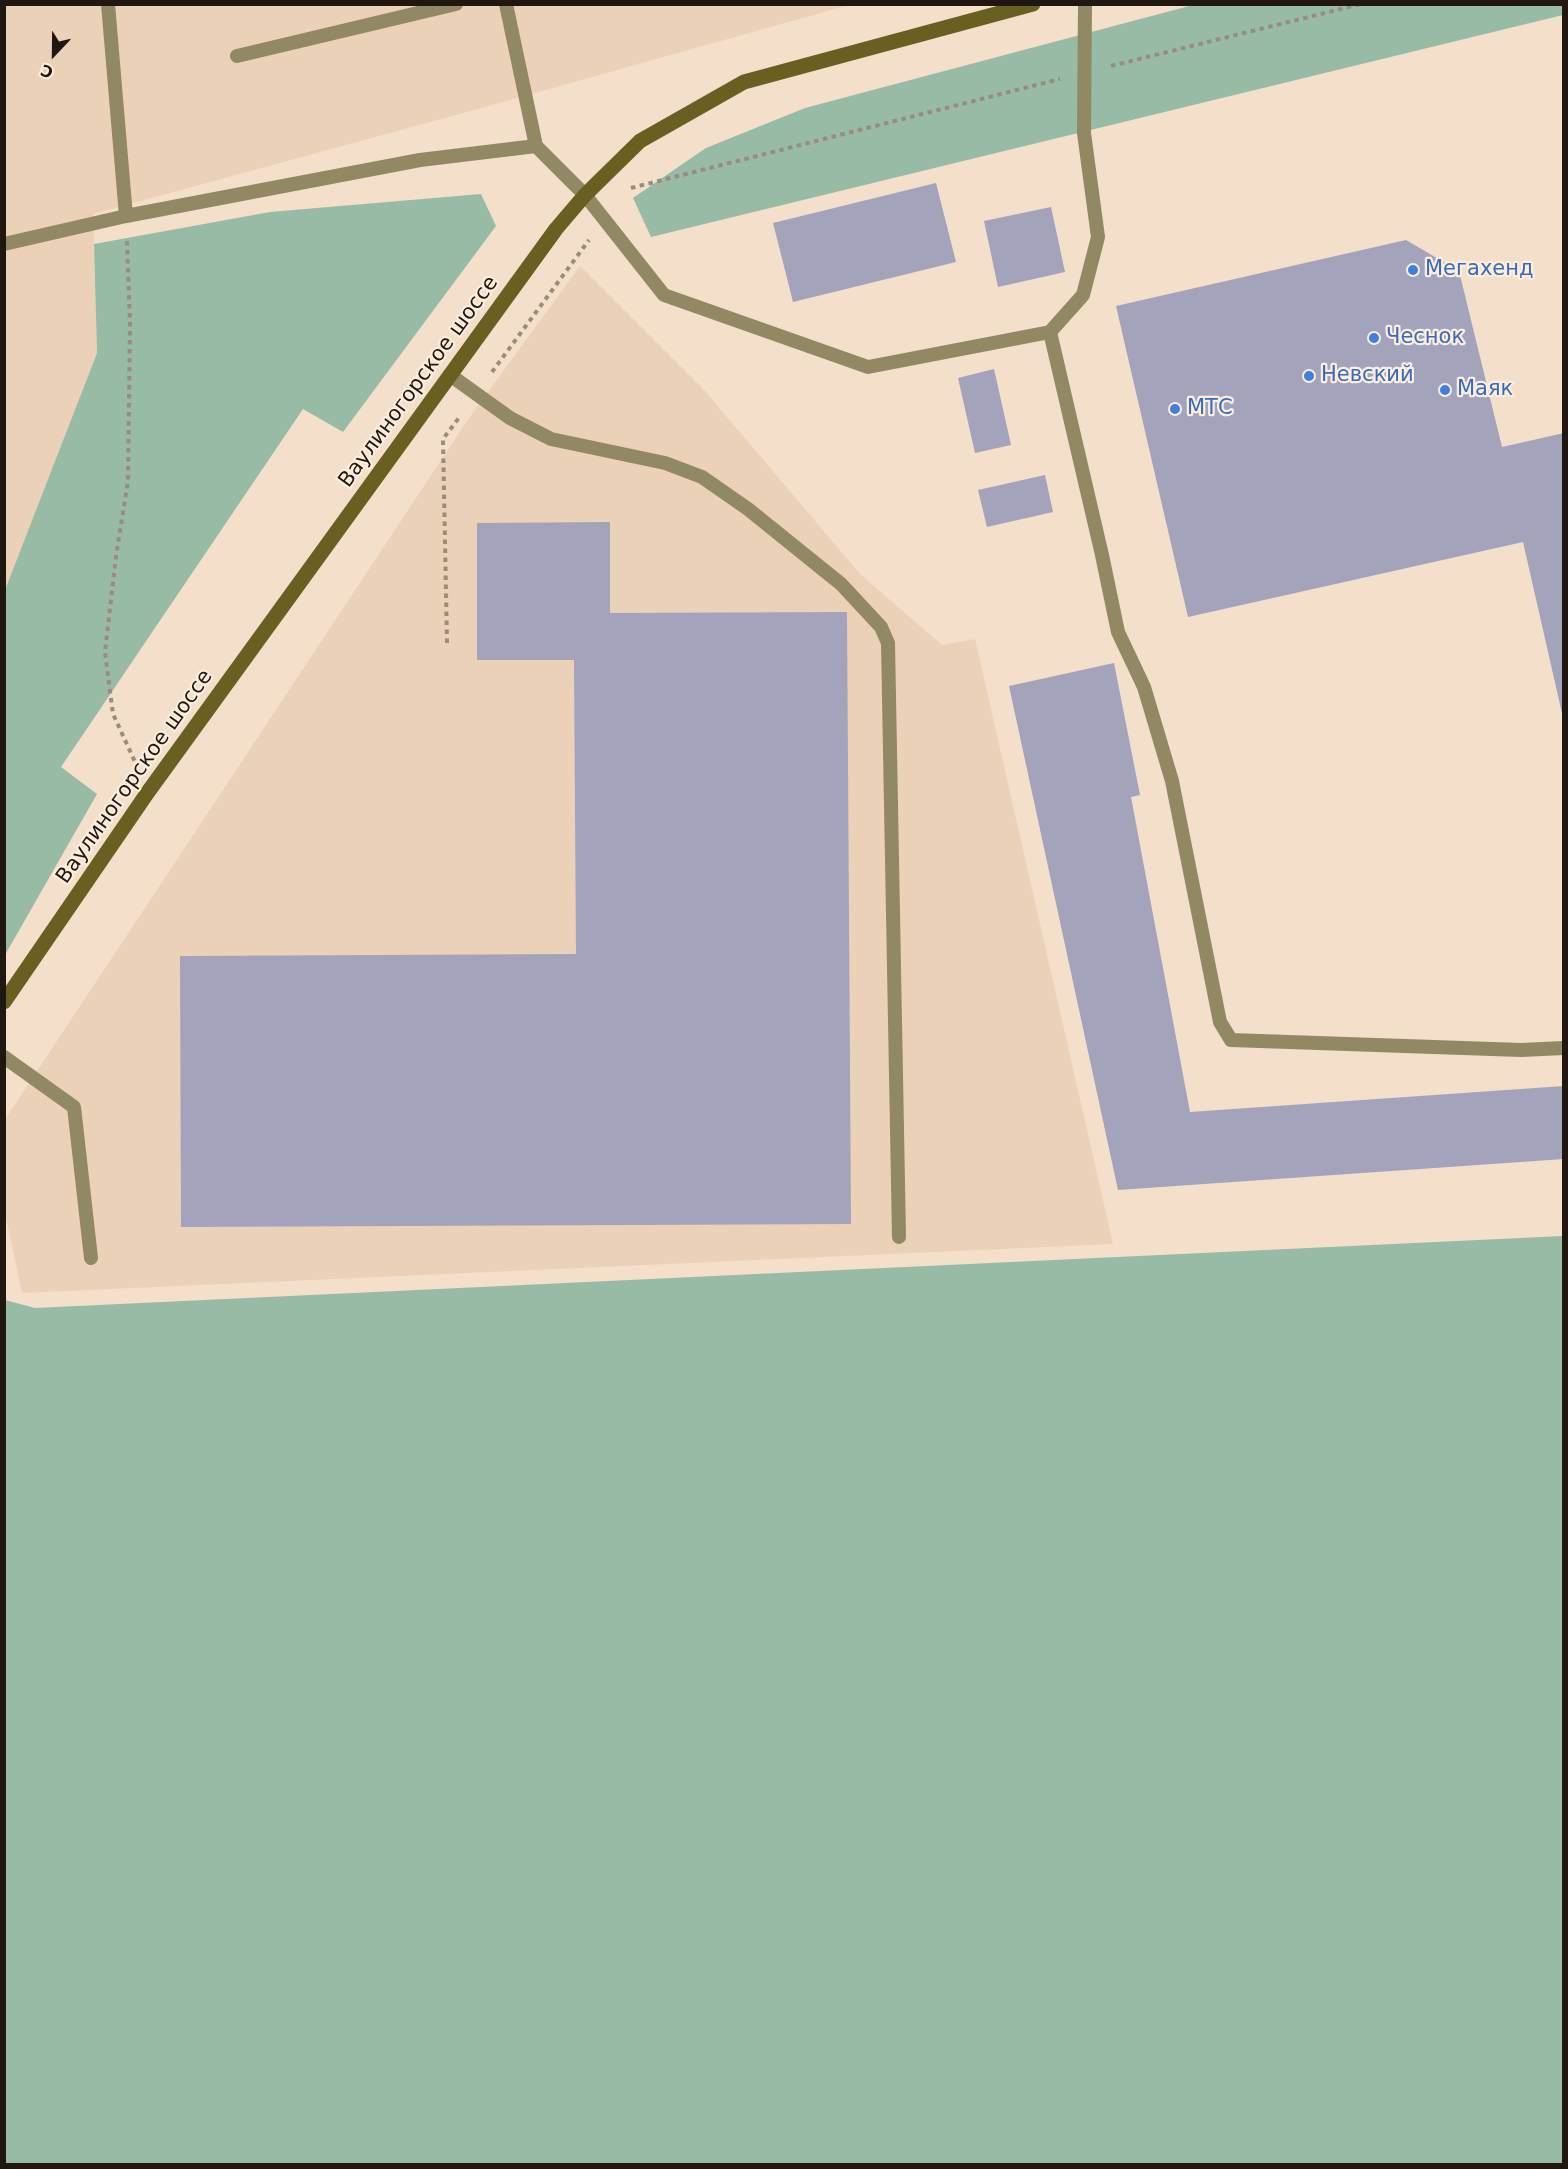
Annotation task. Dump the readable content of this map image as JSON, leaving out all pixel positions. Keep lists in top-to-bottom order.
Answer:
{
  "streets": {
    "street": ["Ваулиногорское шоссе"]
  },
  "places": [
    "Мегахенд",
    "Чеснок",
    "Невский",
    "Маяк",
    "МТС"
  ],
  "north": "bottom"
}
